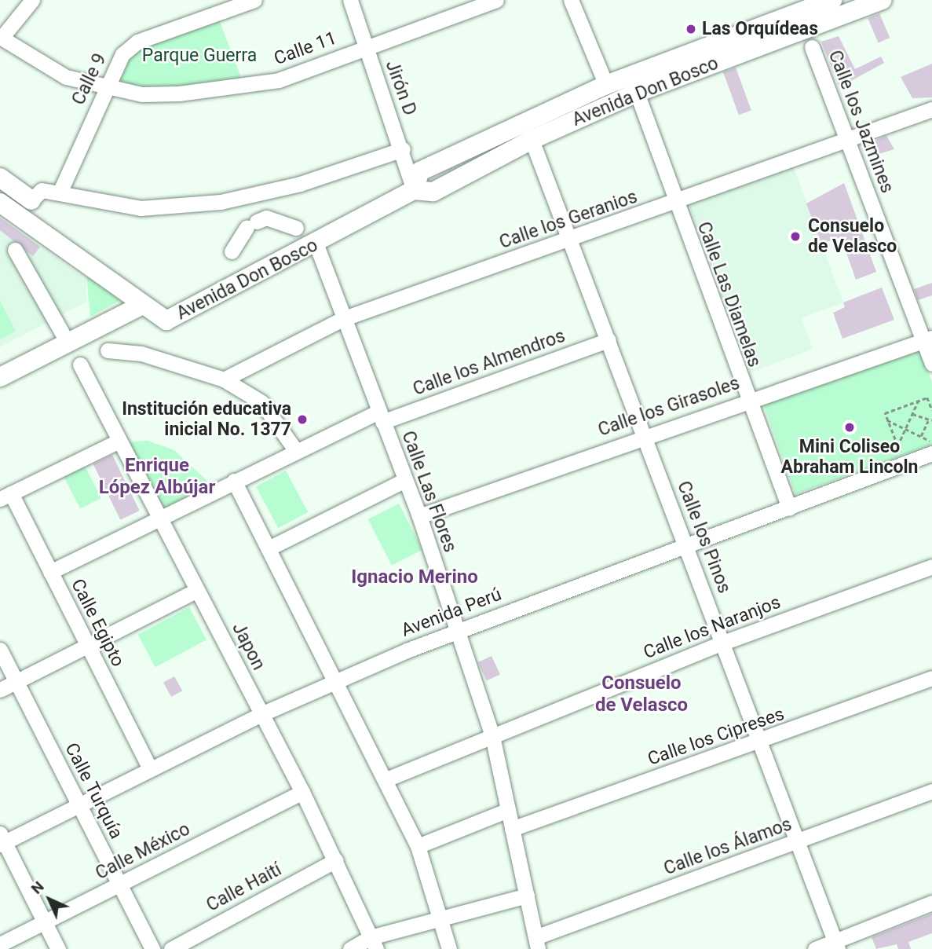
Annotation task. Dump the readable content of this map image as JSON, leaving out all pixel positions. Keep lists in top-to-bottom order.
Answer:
{
  "streets": {
    "main road": ["Avenida Don Bosco"],
    "street": [
      "Calle 11",
      "Calle 9",
      "Jirón D",
      "Calle los Jazmines",
      "Calle los Geranios",
      "Calle Las Diamelas",
      "Calle los Almendros",
      "Calle los Girasoles",
      "Calle Las Flores",
      "Calle los Pinos",
      "Avenida Perú",
      "Calle Egipto",
      "Calle los Naranjos",
      "Japon",
      "Calle los Cipreses",
      "Calle Turquía",
      "Calle los Álamos",
      "Calle México",
      "Calle Haití"
    ]
  },
  "crossings": [
    ["Calle 11", "Calle 9"],
    ["Calle 11", "Jirón D"],
    ["Jirón D", "Avenida Don Bosco"],
    ["Avenida Don Bosco", "Calle Las Diamelas"],
    ["Avenida Don Bosco", "Calle Las Flores"],
    ["Avenida Don Bosco", "Calle los Pinos"],
    ["Calle los Jazmines", "Calle los Geranios"],
    ["Calle los Jazmines", "Calle los Girasoles"],
    ["Calle los Geranios", "Calle Las Diamelas"],
    ["Calle los Geranios", "Calle Las Flores"],
    ["Calle los Geranios", "Calle los Pinos"],
    ["Calle Las Diamelas", "Calle los Girasoles"],
    ["Calle Las Diamelas", "Avenida Perú"],
    ["Calle los Almendros", "Calle Las Flores"],
    ["Calle los Almendros", "Calle los Pinos"],
    ["Calle los Almendros", "Calle Egipto"],
    ["Calle los Almendros", "Japon"],
    ["Calle los Girasoles", "Calle Las Flores"],
    ["Calle los Girasoles", "Calle los Pinos"],
    ["Calle Las Flores", "Avenida Perú"],
    ["Calle Las Flores", "Calle los Naranjos"],
    ["Calle Las Flores", "Calle los Cipreses"],
    ["Calle Las Flores", "Calle los Álamos"],
    ["Calle los Pinos", "Avenida Perú"],
    ["Calle los Pinos", "Calle los Naranjos"],
    ["Calle los Pinos", "Calle los Cipreses"],
    ["Calle los Pinos", "Calle los Álamos"],
    ["Avenida Perú", "Calle Egipto"],
    ["Avenida Perú", "Japon"],
    ["Avenida Perú", "Calle Turquía"],
    ["Japon", "Calle México"],
    ["Japon", "Calle Haití"],
    ["Calle Turquía", "Calle México"]
  ],
  "districts": ["Enrique López Albújar", "Ignacio Merino", "Consuelo de Velasco"],
  "parks": ["Parque Guerra"],
  "places": [
    "Las Orquídeas",
    "Consuelo de Velasco",
    "Institución educativa inicial No. 1377",
    "Mini Coliseo Abraham Lincoln"
  ],
  "north": "top left"
}
